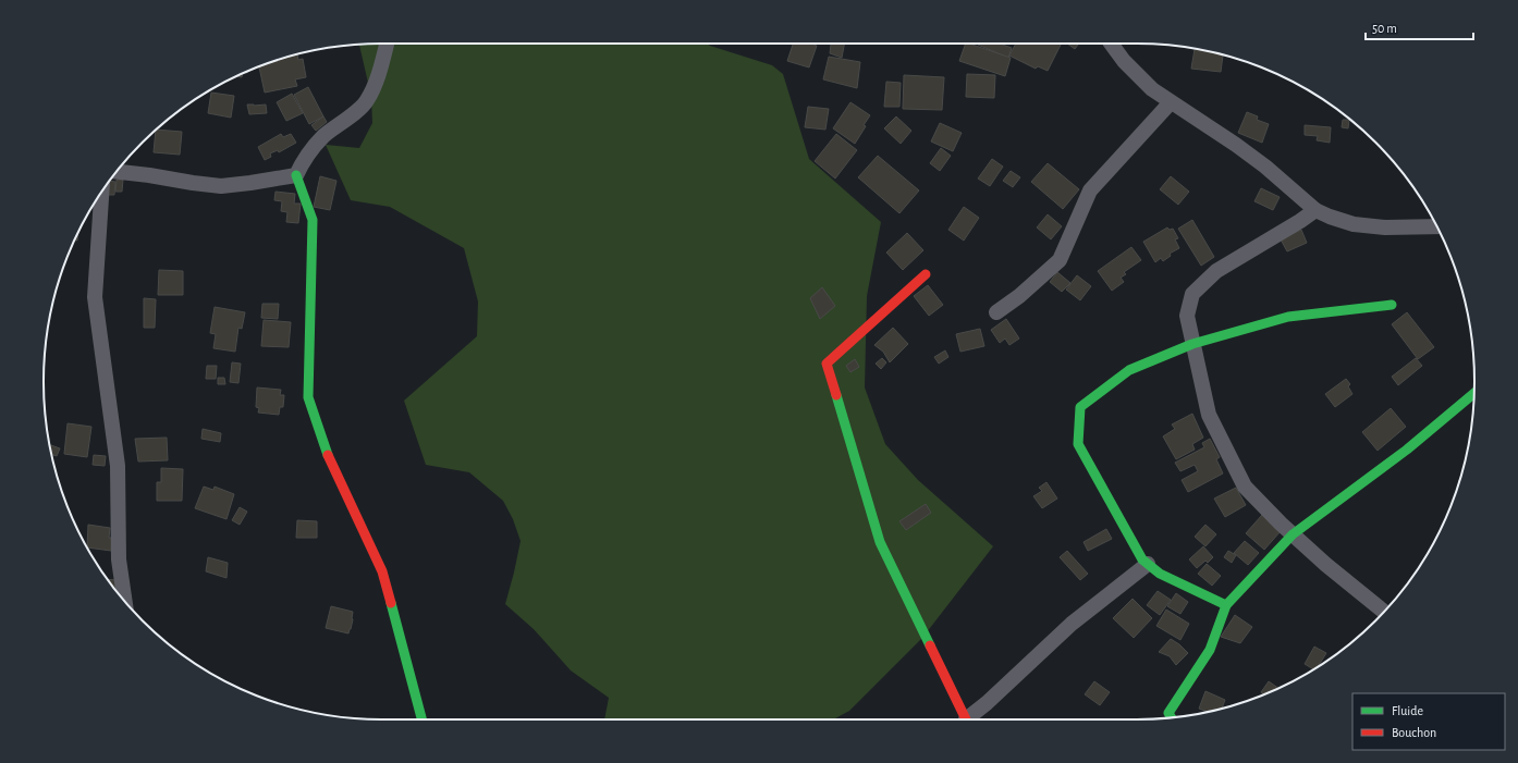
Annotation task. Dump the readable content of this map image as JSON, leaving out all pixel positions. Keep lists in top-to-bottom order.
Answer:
{
  "legend": ["Fluide", "Bouchon"],
  "scale_bar": "50 m"
}
